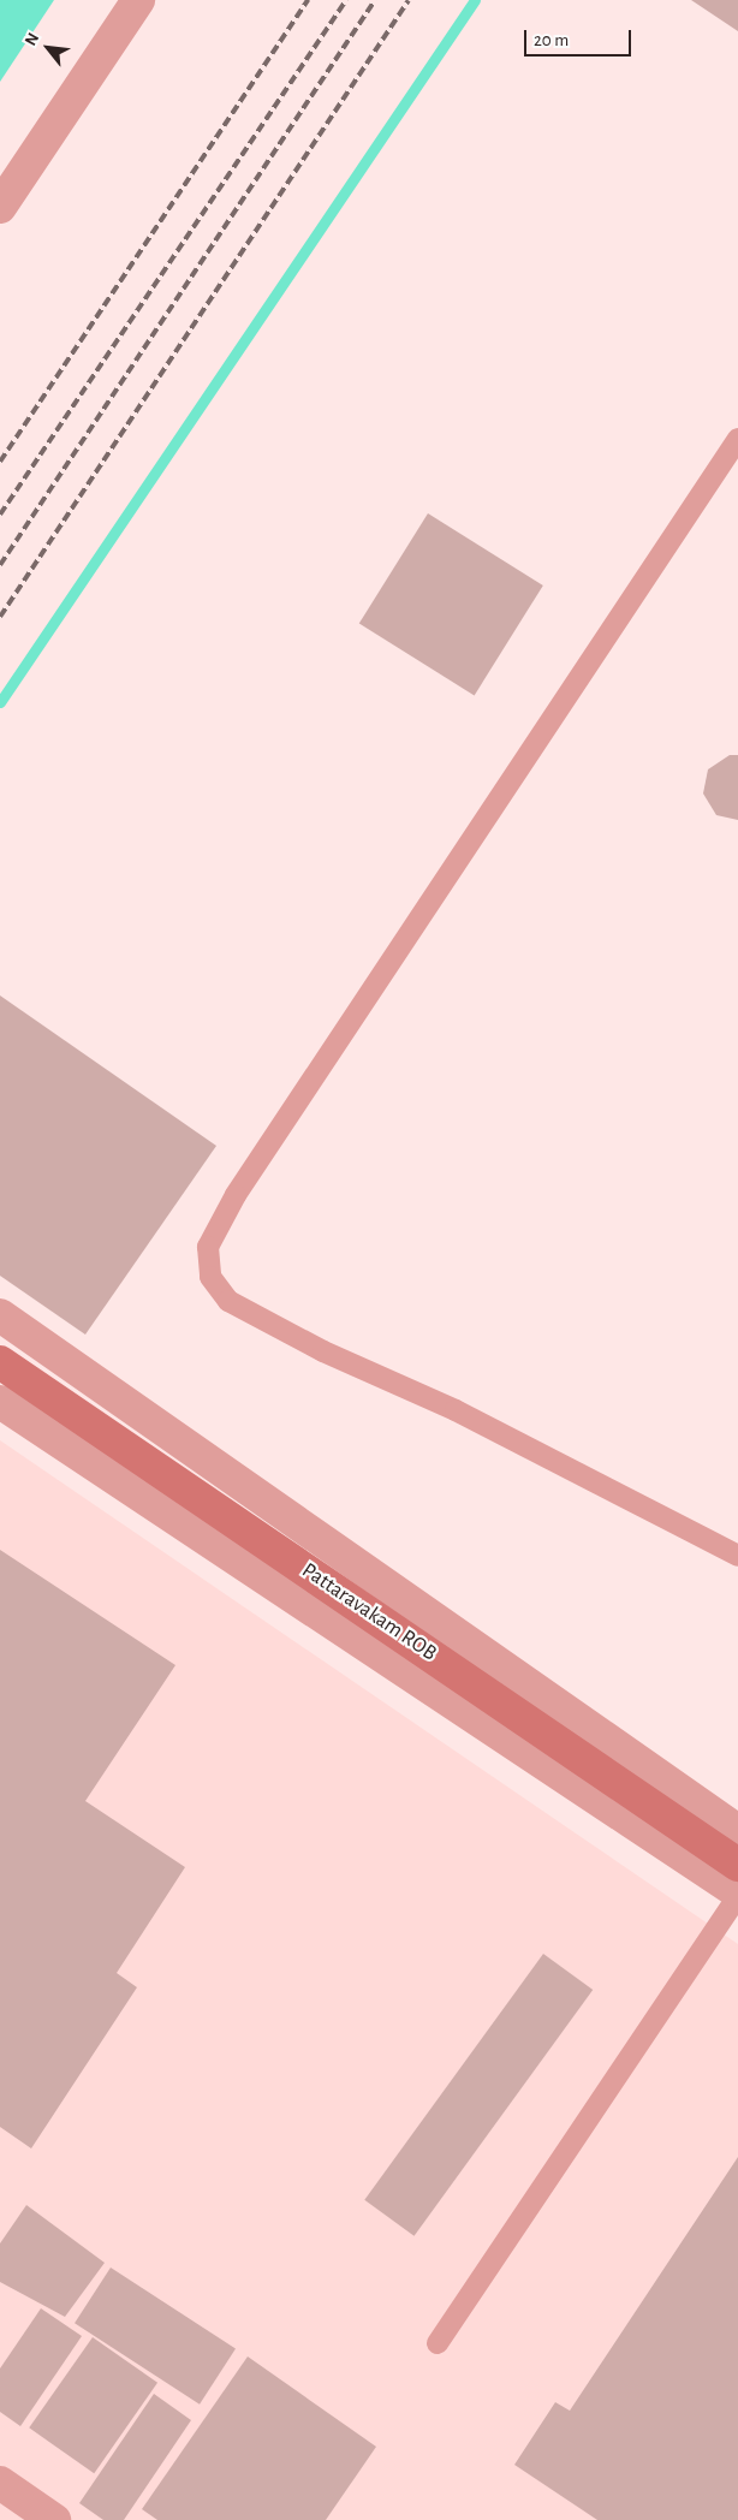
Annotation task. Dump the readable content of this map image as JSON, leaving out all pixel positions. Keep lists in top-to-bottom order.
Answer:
{
  "streets": {
    "main road": ["Pattaravakam ROB"]
  },
  "scale_bar": "20 m",
  "north": "top left"
}
